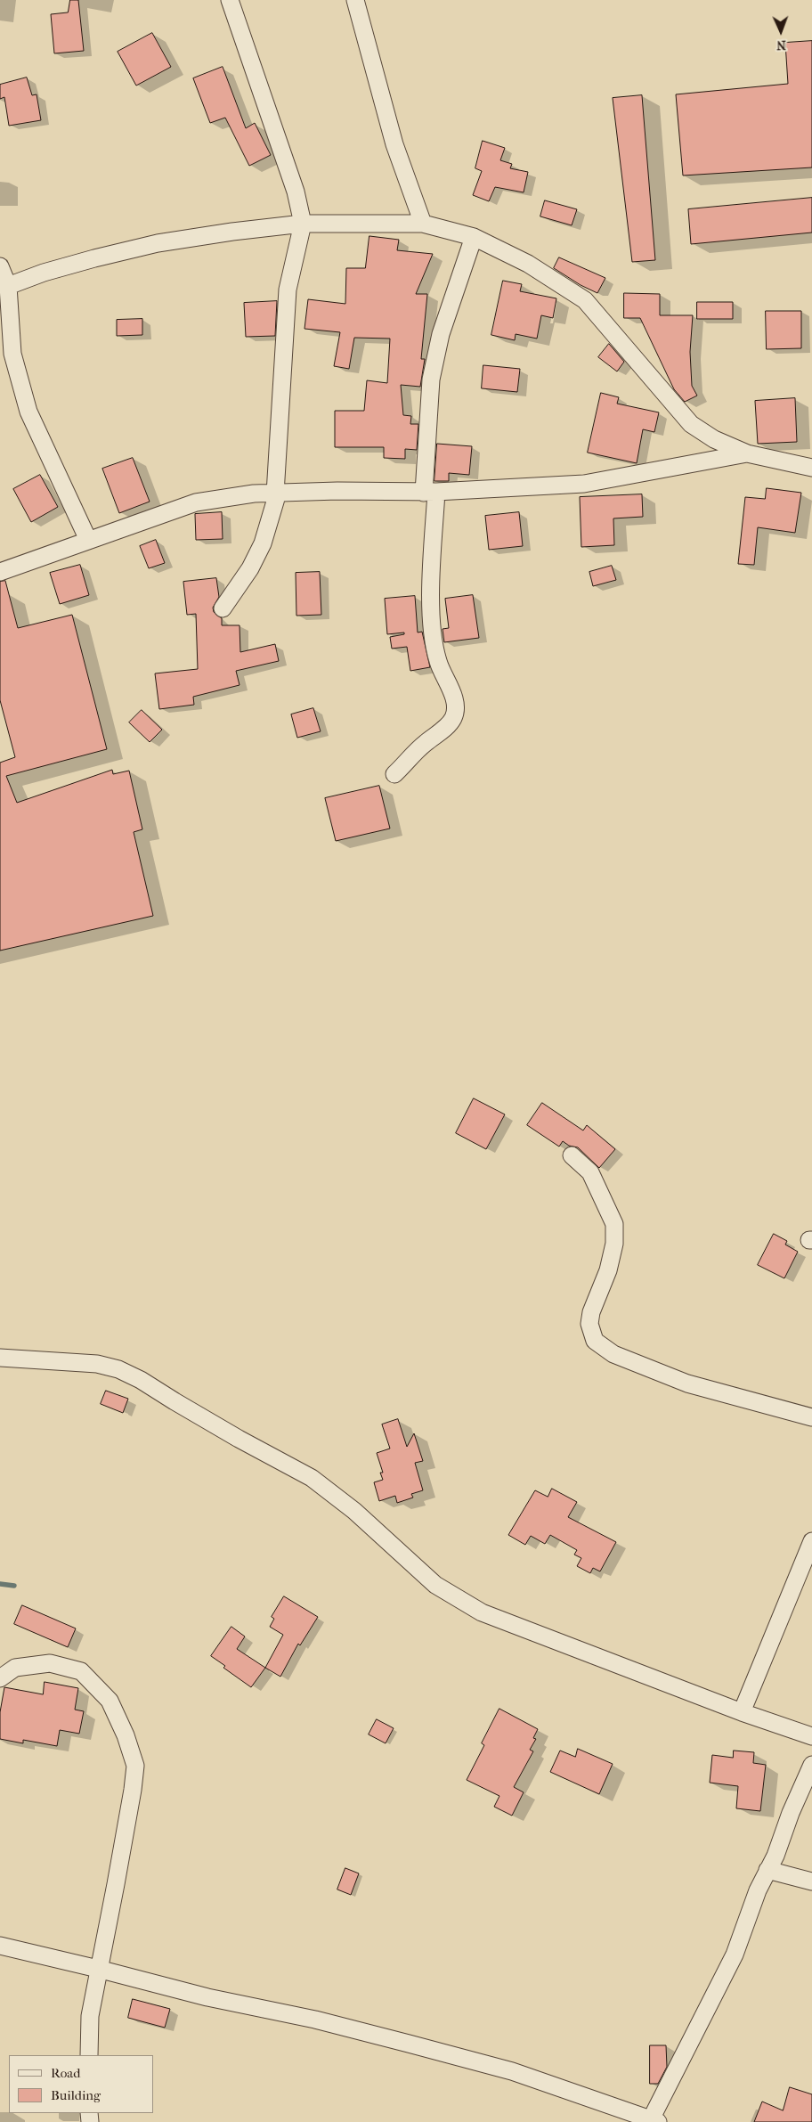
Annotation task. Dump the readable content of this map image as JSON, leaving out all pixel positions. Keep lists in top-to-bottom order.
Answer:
{
  "legend": ["Road", "Building"],
  "north": "bottom"
}
